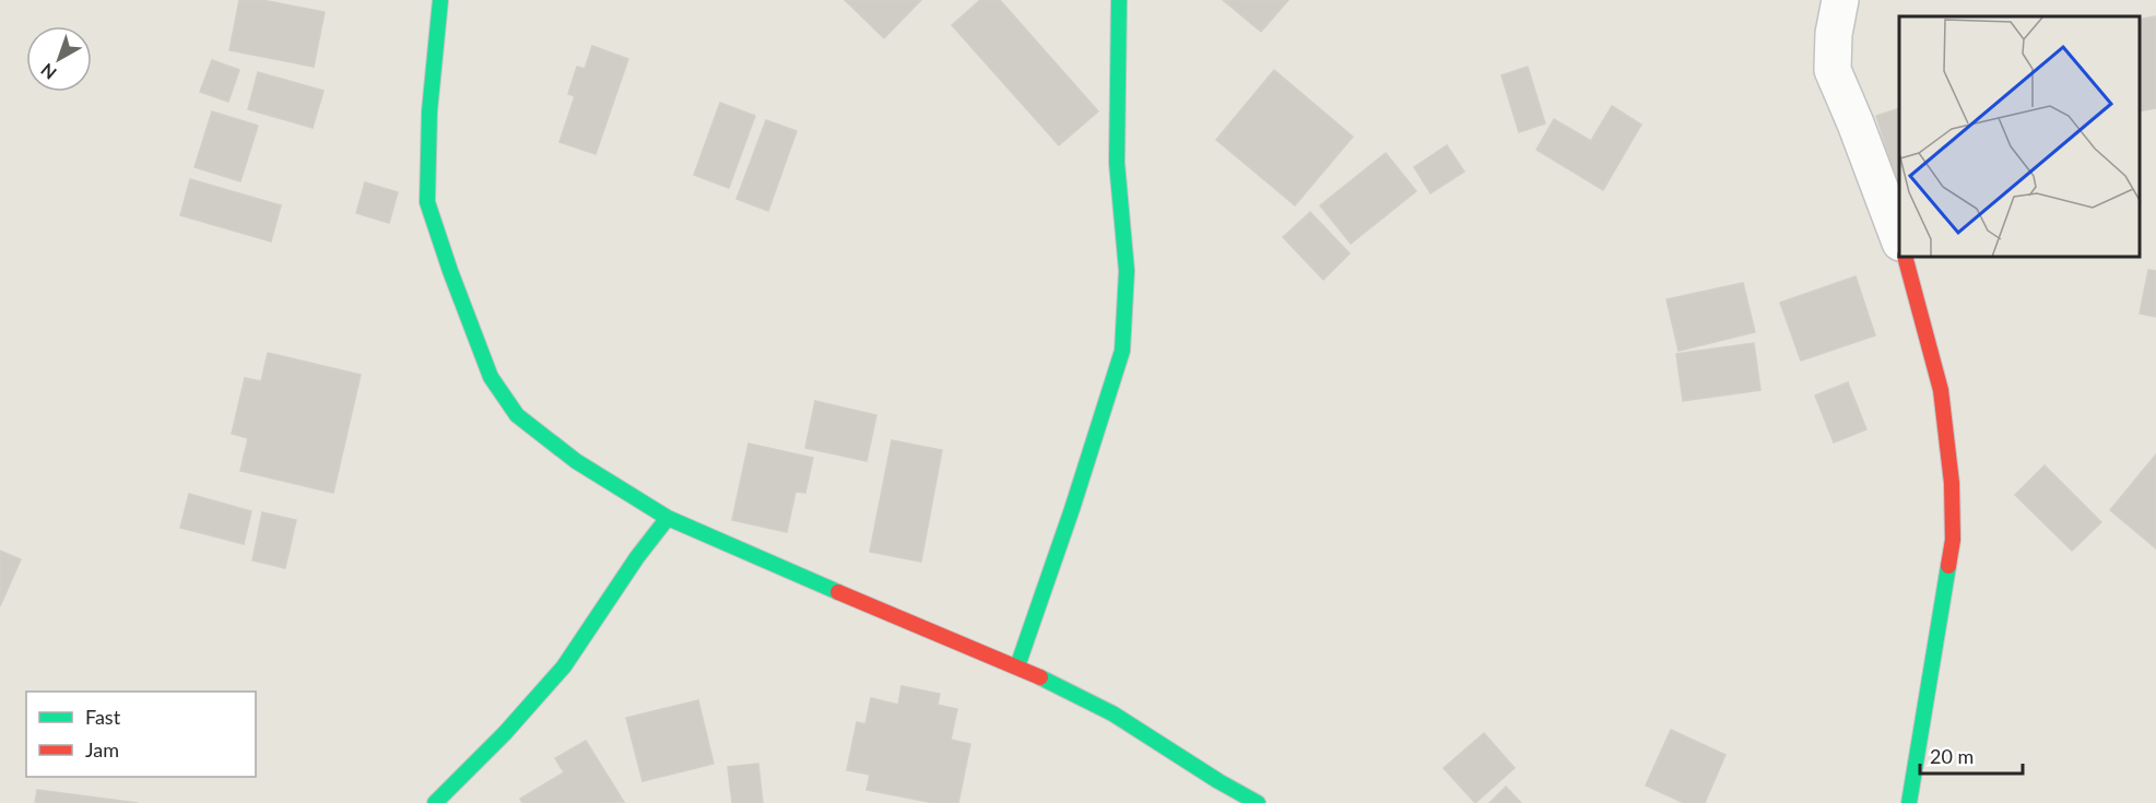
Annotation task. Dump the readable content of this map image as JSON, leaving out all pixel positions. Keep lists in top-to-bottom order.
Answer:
{
  "legend": ["Fast", "Jam"],
  "scale_bar": "20 m",
  "north": "bottom left"
}
